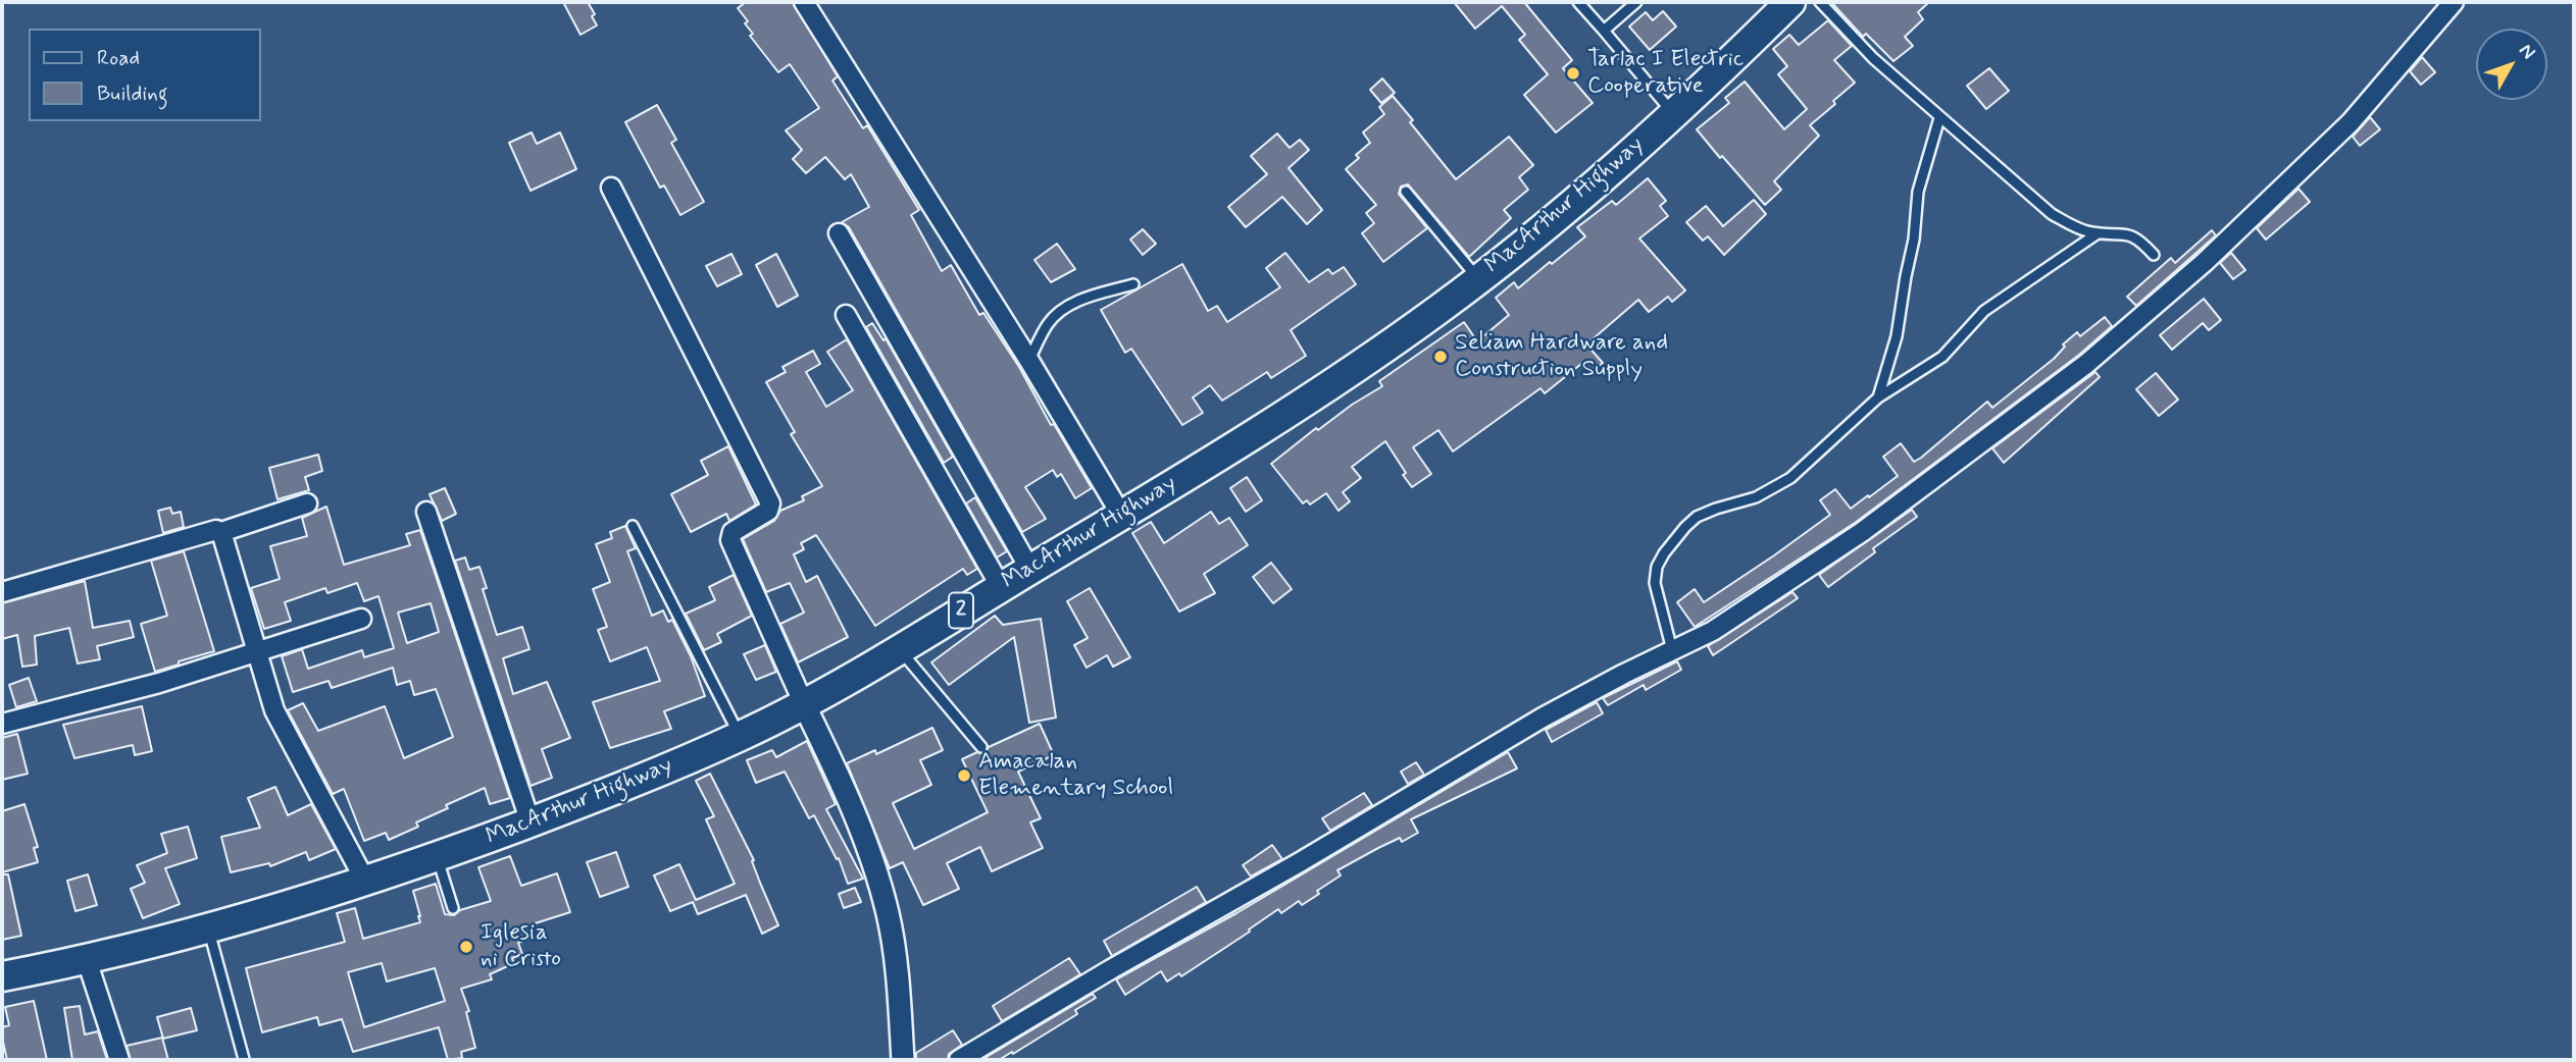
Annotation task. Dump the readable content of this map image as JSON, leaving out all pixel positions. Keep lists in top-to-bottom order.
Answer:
{
  "streets": {
    "highway": ["MacArthur Highway", "2"]
  },
  "places": [
    "Tarlac I Electric Cooperative",
    "Seliam Hardware and Construction Supply",
    "Amacalan Elementary School",
    "Iglesia ni Cristo"
  ],
  "legend": ["Road", "Building"],
  "north": "top right"
}
